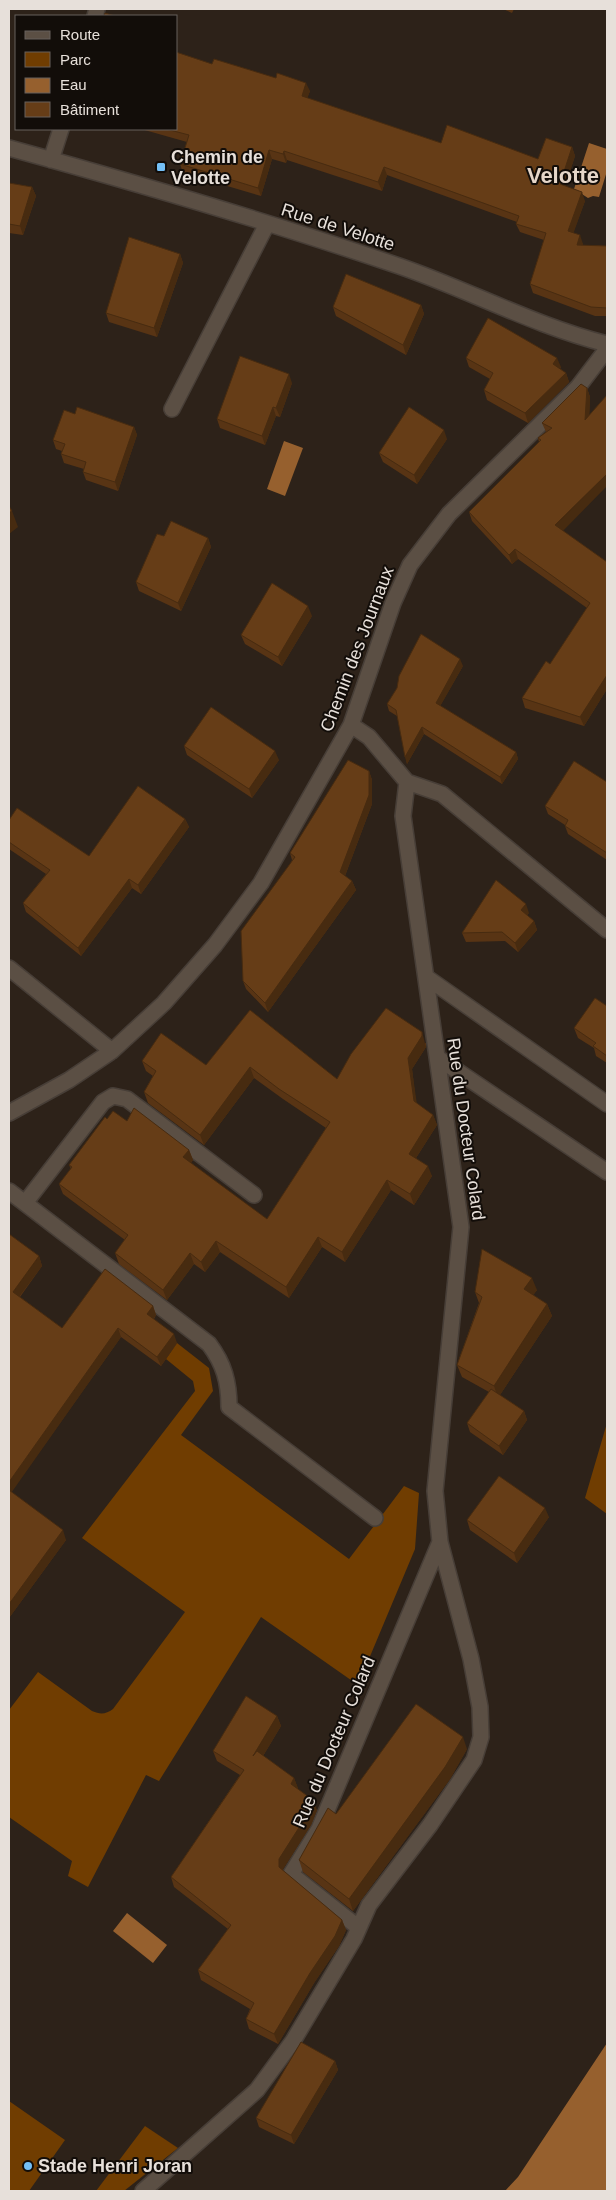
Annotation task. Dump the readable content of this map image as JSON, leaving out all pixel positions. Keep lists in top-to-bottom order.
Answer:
{
  "streets": {
    "street": ["Rue de Velotte", "Chemin des Journaux", "Rue du Docteur Colard"]
  },
  "districts": ["Velotte"],
  "places": {
    "transit": ["Chemin de Velotte"],
    "other": ["Stade Henri Joran"]
  },
  "legend": [
    "Route",
    "Parc",
    "Eau",
    "Bâtiment"
  ]
}
